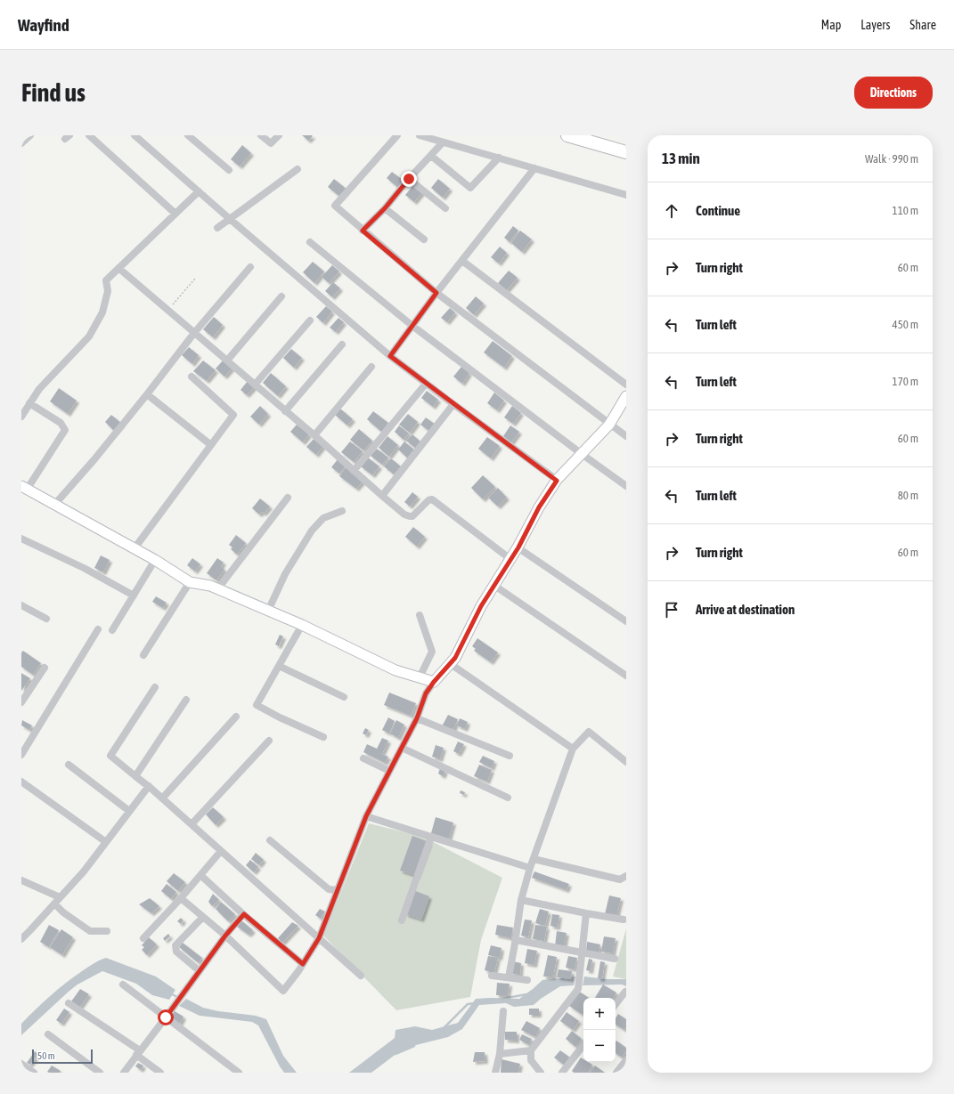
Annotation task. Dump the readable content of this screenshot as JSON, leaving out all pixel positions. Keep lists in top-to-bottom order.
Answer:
{
  "scale_bar": "50 m",
  "page": {
    "header": "Wayfind",
    "nav": ["Map", "Layers", "Share"],
    "buttons": "Directions",
    "title": "Find us",
    "heading": ["13 min", "Walk · 990 m"],
    "list": [
      ["Continue", "110 m"],
      ["Turn right", "60 m"],
      ["Turn left", "450 m"],
      ["Turn left", "170 m"],
      ["Turn right", "60 m"],
      ["Turn left", "80 m"],
      ["Turn right", "60 m"],
      "Arrive at destination"
    ],
    "map_buttons": ["+", "−"],
    "scale": "50 m"
  }
}
